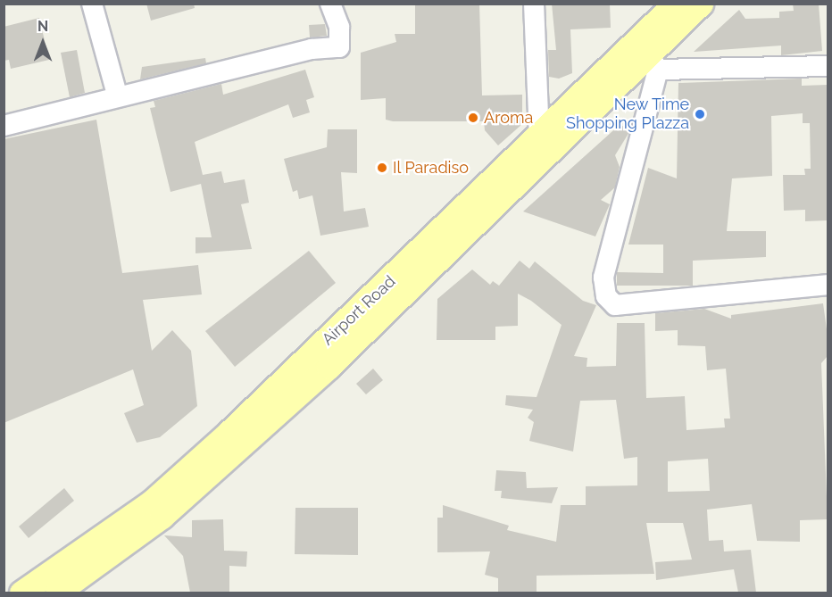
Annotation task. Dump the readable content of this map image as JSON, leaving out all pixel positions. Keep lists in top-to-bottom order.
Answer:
{
  "streets": {
    "main road": ["Airport Road"]
  },
  "places": ["New Time Shopping Plazza", "Aroma", "Il Paradiso"],
  "north": "top"
}
